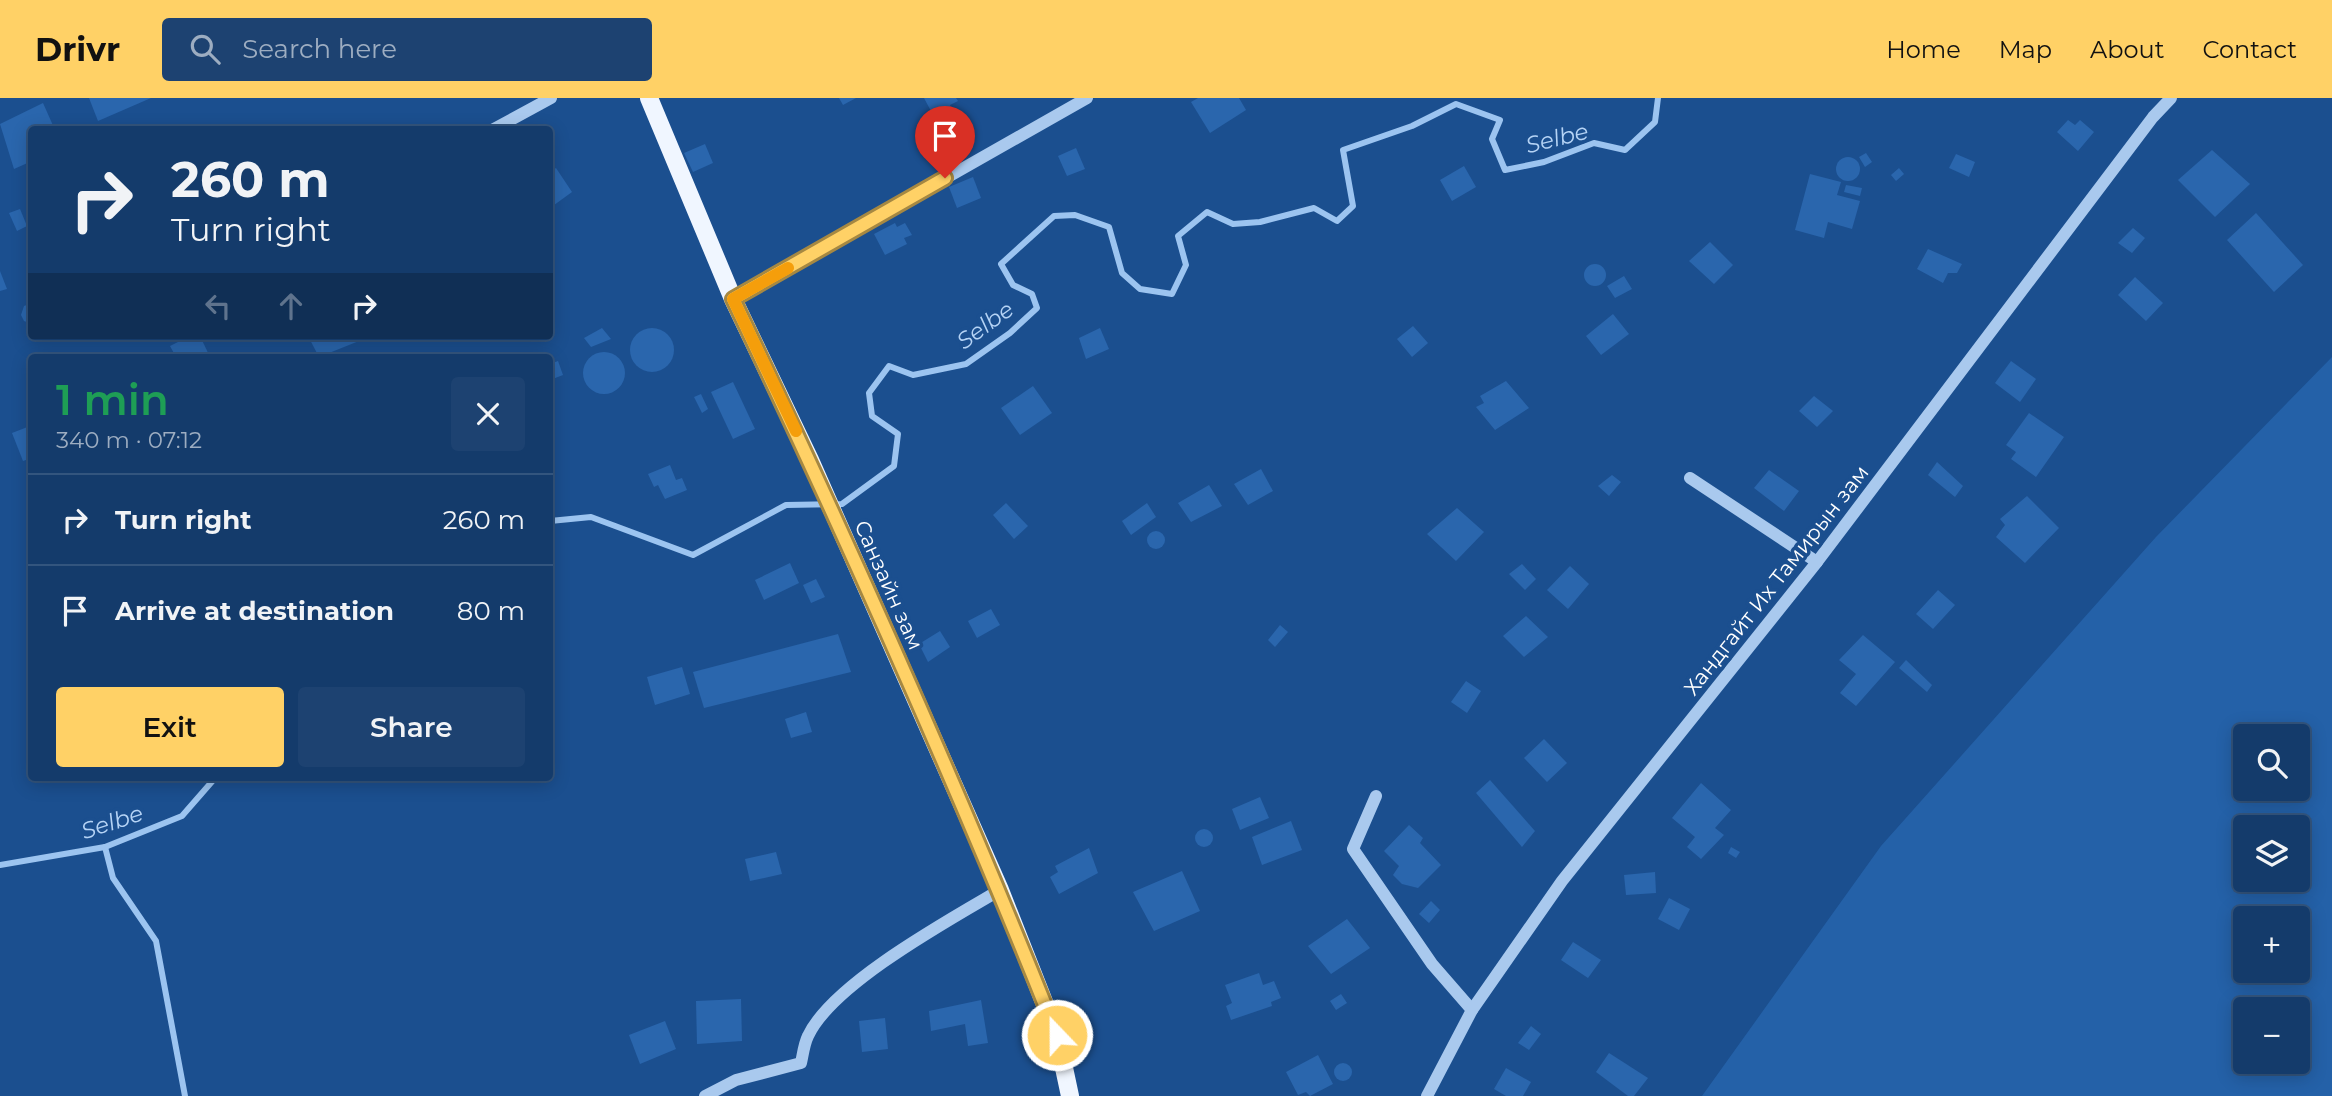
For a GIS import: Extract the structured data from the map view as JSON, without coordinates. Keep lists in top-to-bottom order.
{
  "streets": {
    "main road": ["Санзайн зам"],
    "street": ["Хандгайт Их Тамирын зам"]
  },
  "water": ["Selbe"],
  "page": {
    "header": "Drivr",
    "search": "Search here",
    "nav": [
      "Home",
      "Map",
      "About",
      "Contact"
    ],
    "turn": ["260 m", "Turn right"],
    "heading": ["1 min", "340 m · 07:12"],
    "list": [
      {
        "name": "Turn right",
        "value": "260 m"
      },
      {
        "name": "Arrive at destination",
        "value": "80 m"
      }
    ],
    "buttons": ["Exit", "Share"],
    "map_buttons": ["+", "−"]
  }
}
